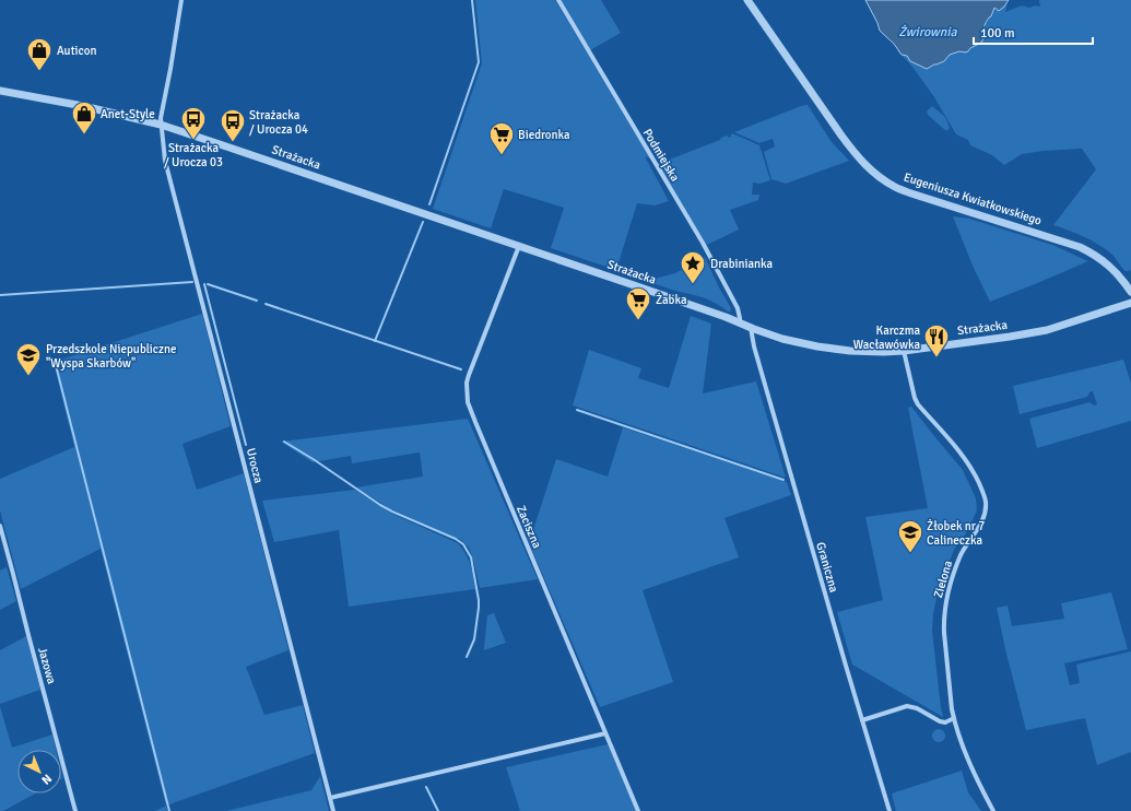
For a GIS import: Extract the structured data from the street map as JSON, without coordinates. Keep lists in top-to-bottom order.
{
  "streets": {
    "street": [
      "Podmiejska",
      "Strażacka",
      "Eugeniusza Kwiatkowskiego",
      "Urocza",
      "Zaciszna",
      "Graniczna",
      "Zielona",
      "Jazowa"
    ]
  },
  "crossings": [
    ["Podmiejska", "Strażacka"],
    ["Strażacka", "Urocza"],
    ["Strażacka", "Zaciszna"],
    ["Strażacka", "Graniczna"],
    ["Strażacka", "Zielona"]
  ],
  "water": ["Żwirownia"],
  "places": {
    "shop": ["Auticon", "Anet-Style"],
    "bus stop": ["Strażacka / Urocza 03", "Strażacka / Urocza 04"],
    "supermarket": ["Biedronka", "Żabka"],
    "place": ["Drabinianka"],
    "restaurant": ["Karczma Wacławówka"],
    "school or university": ["Przedszkole Niepubliczne \"Wyspa Skarbów\"", "Żłobek nr 7 Calineczka"]
  },
  "scale_bar": "100 m",
  "north": "bottom right"
}
